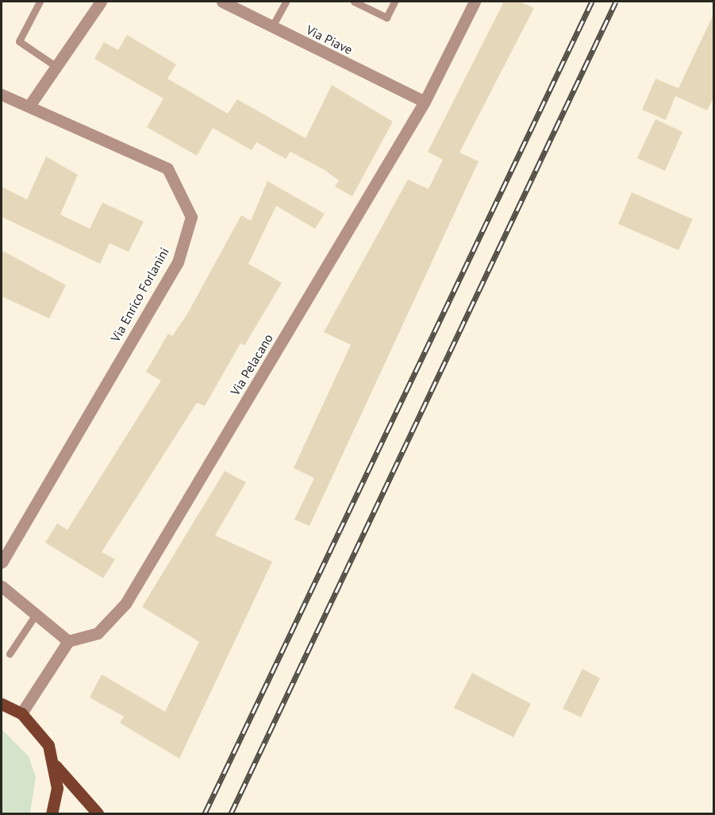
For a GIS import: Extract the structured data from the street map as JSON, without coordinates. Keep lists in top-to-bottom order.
{
  "streets": {
    "street": ["Via Piave", "Via Enrico Forlanini", "Via Pelacano"]
  },
  "crossings": [
    ["Via Piave", "Via Pelacano"]
  ]
}
